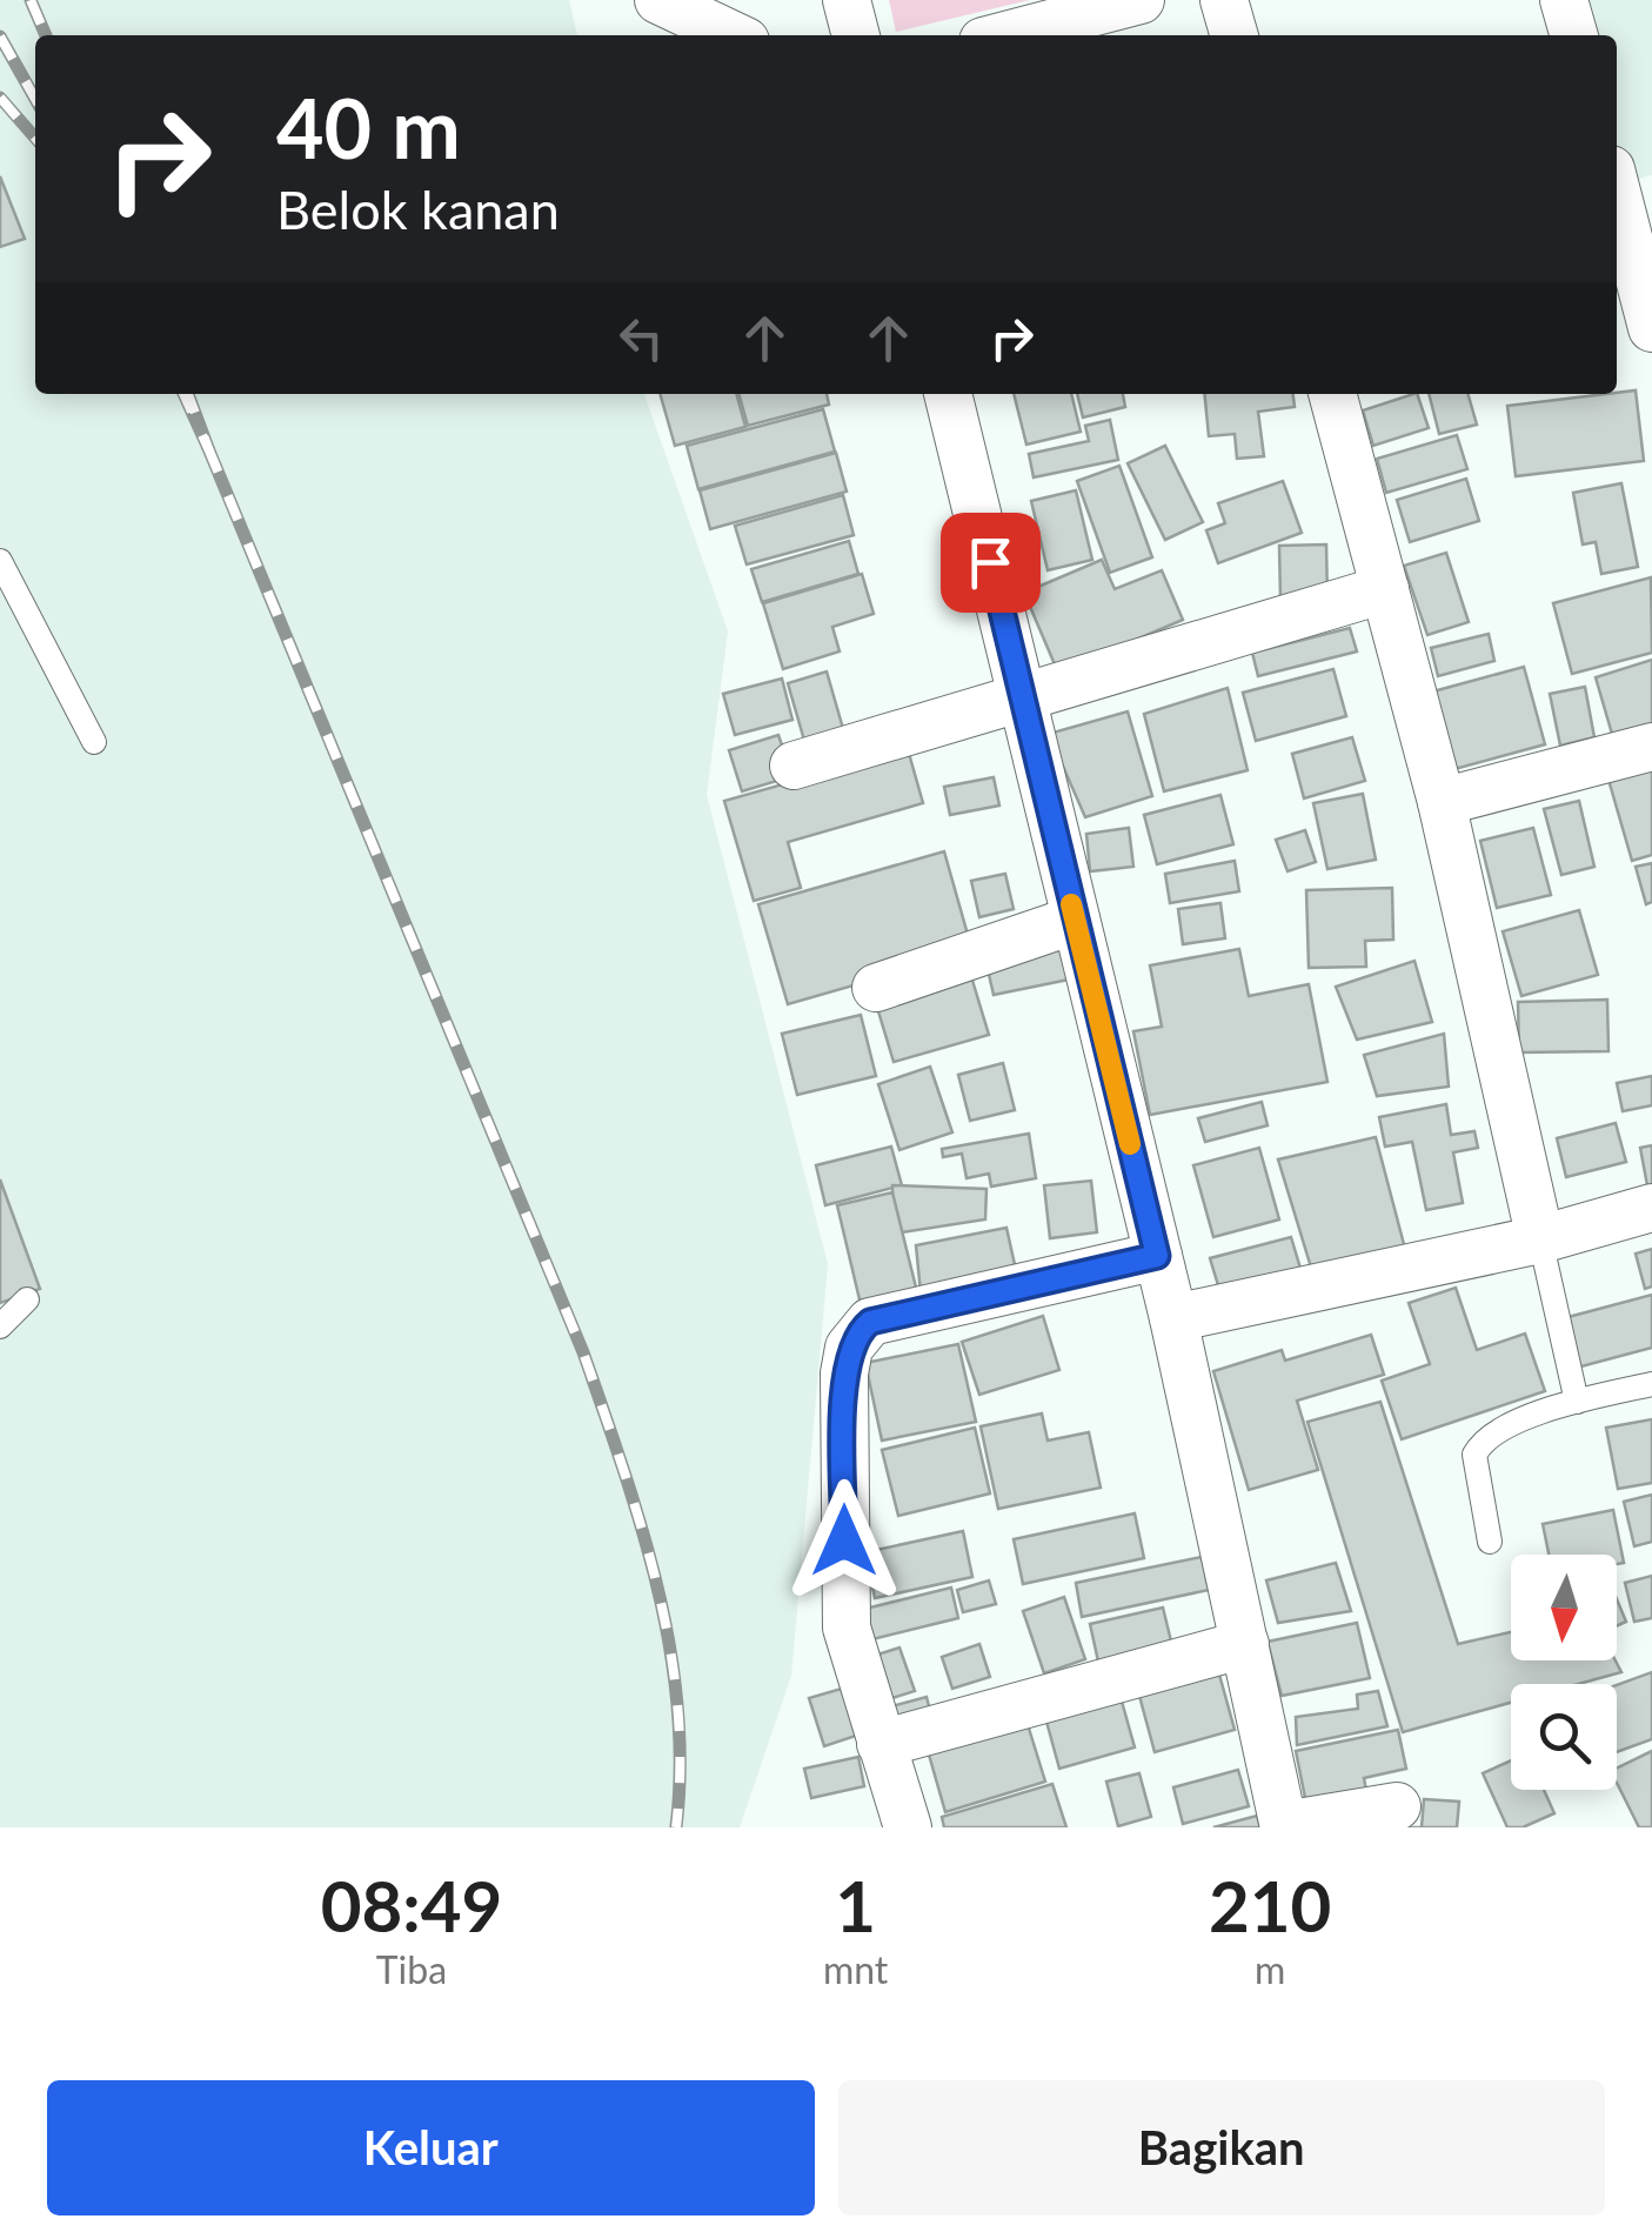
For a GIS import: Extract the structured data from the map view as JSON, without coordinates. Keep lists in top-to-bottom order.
{
  "north": "bottom",
  "page": {
    "turn": ["40 m", "Belok kanan"],
    "eta": [
      "08:49",
      "Tiba",
      "1",
      "mnt",
      "210",
      "m"
    ],
    "buttons": ["Keluar", "Bagikan"]
  }
}
